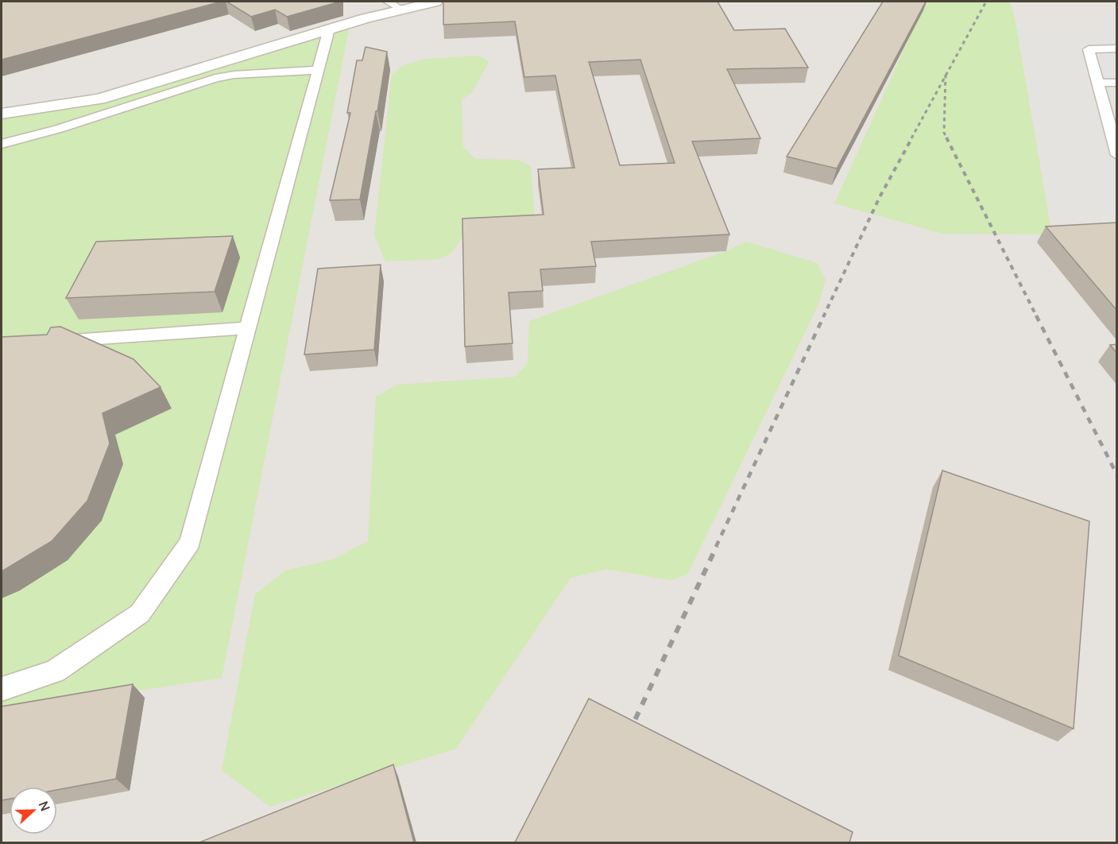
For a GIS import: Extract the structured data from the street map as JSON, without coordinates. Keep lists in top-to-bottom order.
{
  "north": "right"
}
